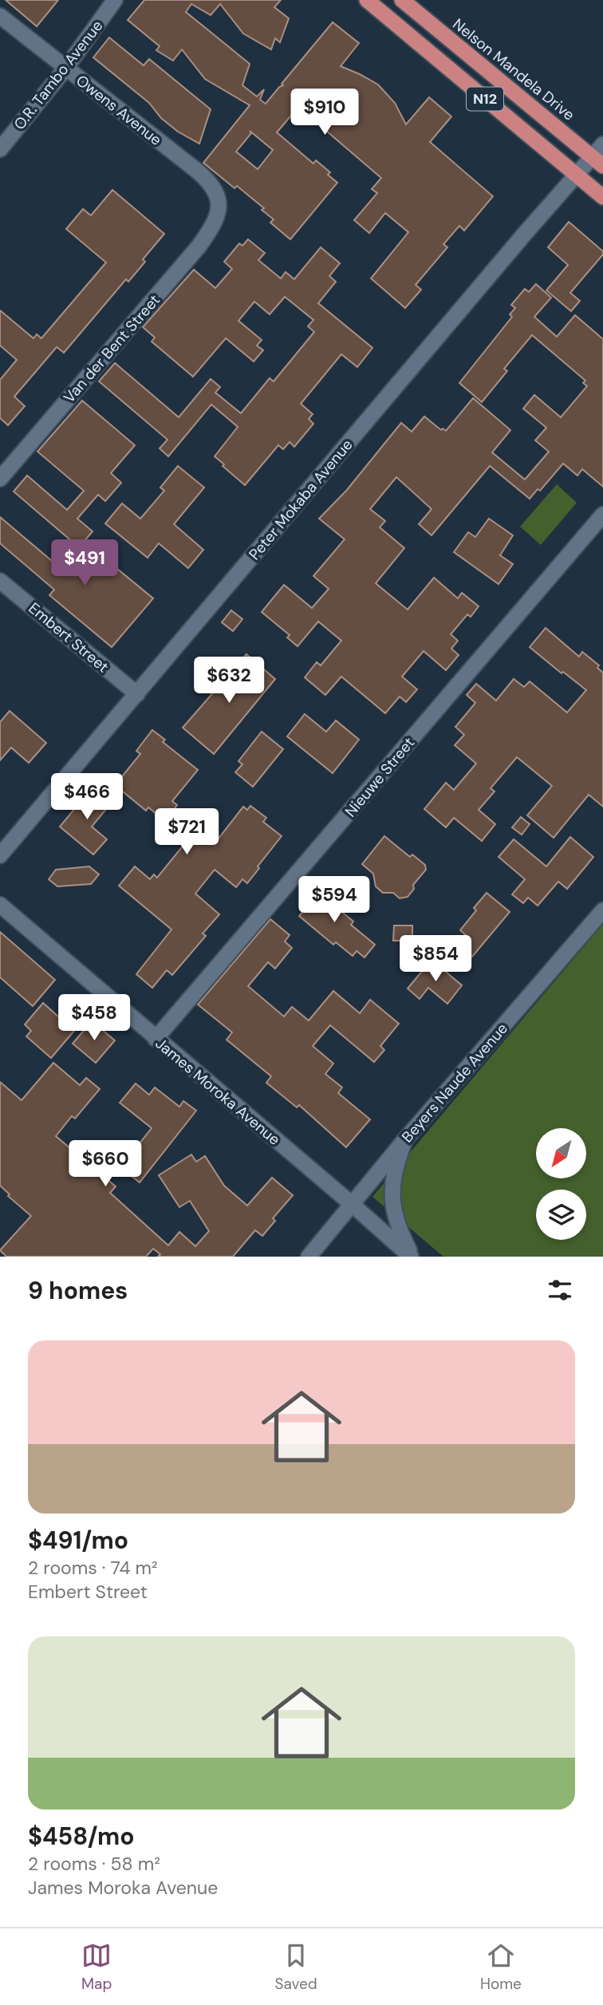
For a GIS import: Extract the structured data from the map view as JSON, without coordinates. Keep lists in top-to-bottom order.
{
  "streets": {
    "highway": ["Nelson Mandela Drive", "N12"],
    "street": [
      "O.R. Tambo Avenue",
      "Owens Avenue",
      "Van der Bent Street",
      "Peter Mokaba Avenue",
      "Embert Street",
      "Nieuwe Street",
      "Beyers Naude Avenue",
      "James Moroka Avenue"
    ]
  },
  "crossings": [
    ["Nelson Mandela Drive", "Peter Mokaba Avenue"],
    ["O.R. Tambo Avenue", "Owens Avenue"],
    ["N12", "Peter Mokaba Avenue"],
    ["Owens Avenue", "Van der Bent Street"],
    ["Peter Mokaba Avenue", "Embert Street"],
    ["Nieuwe Street", "James Moroka Avenue"],
    ["Beyers Naude Avenue", "James Moroka Avenue"]
  ],
  "north": "bottom left",
  "page": {
    "price": [
      "$910",
      "$491",
      "$632",
      "$466",
      "$721",
      "$594",
      "$854",
      "$458",
      "$660"
    ],
    "heading": "9 homes",
    "list": [
      {
        "name": "$491/mo",
        "note": "2 rooms · 74 m² · Embert Street"
      },
      {
        "name": "$458/mo",
        "note": "2 rooms · 58 m² · James Moroka Avenue"
      }
    ],
    "tabs": ["Map", "Saved", "Home"]
  }
}
